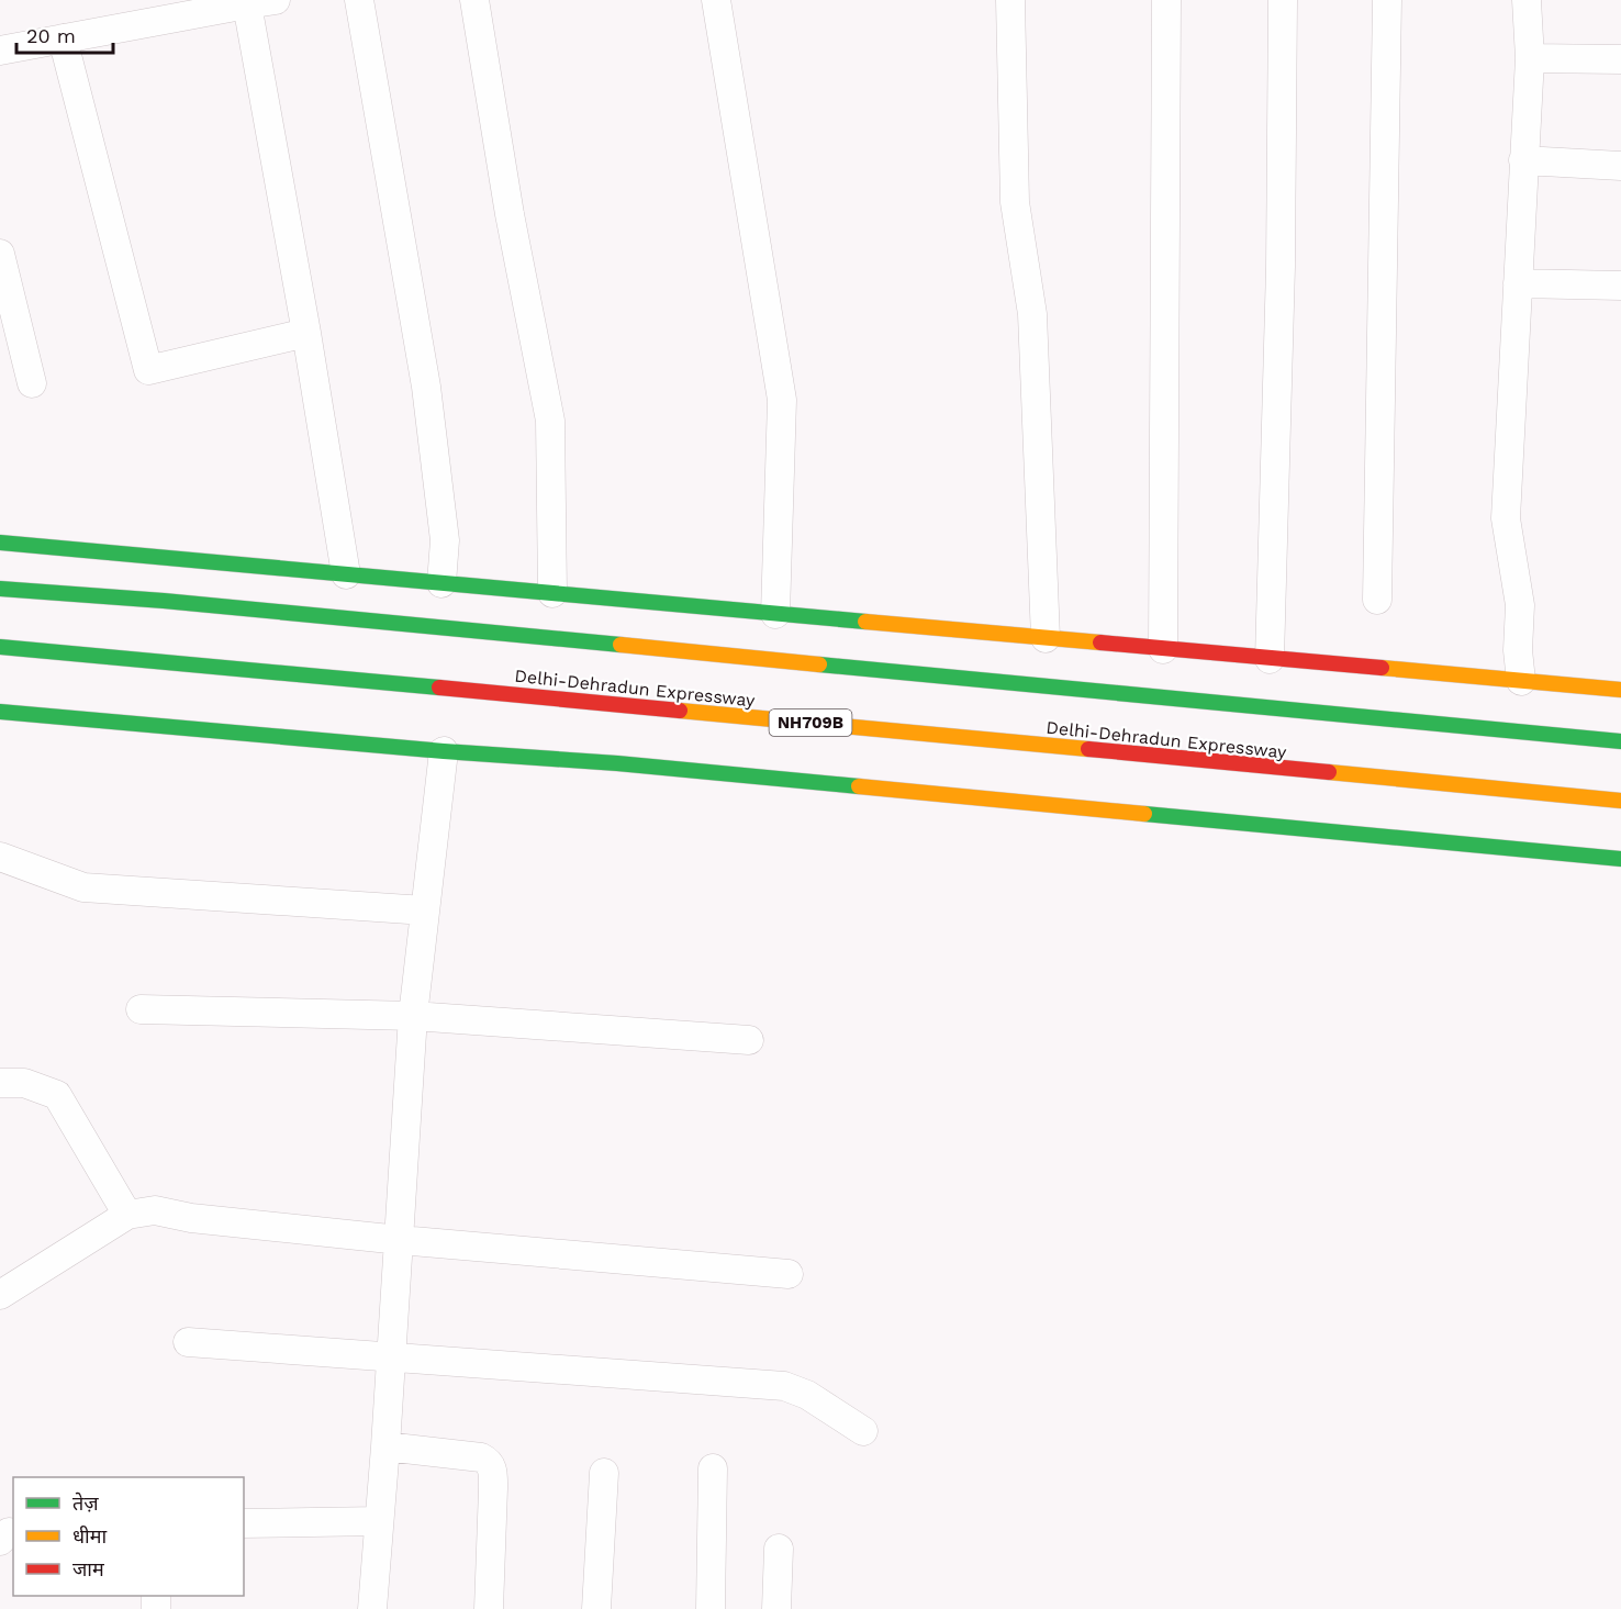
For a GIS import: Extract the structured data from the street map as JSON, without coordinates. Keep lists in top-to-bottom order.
{
  "streets": {
    "main road": ["Delhi-Dehradun Expressway", "NH709B"]
  },
  "legend": ["तेज़", "धीमा", "जाम"],
  "scale_bar": "20 m"
}
